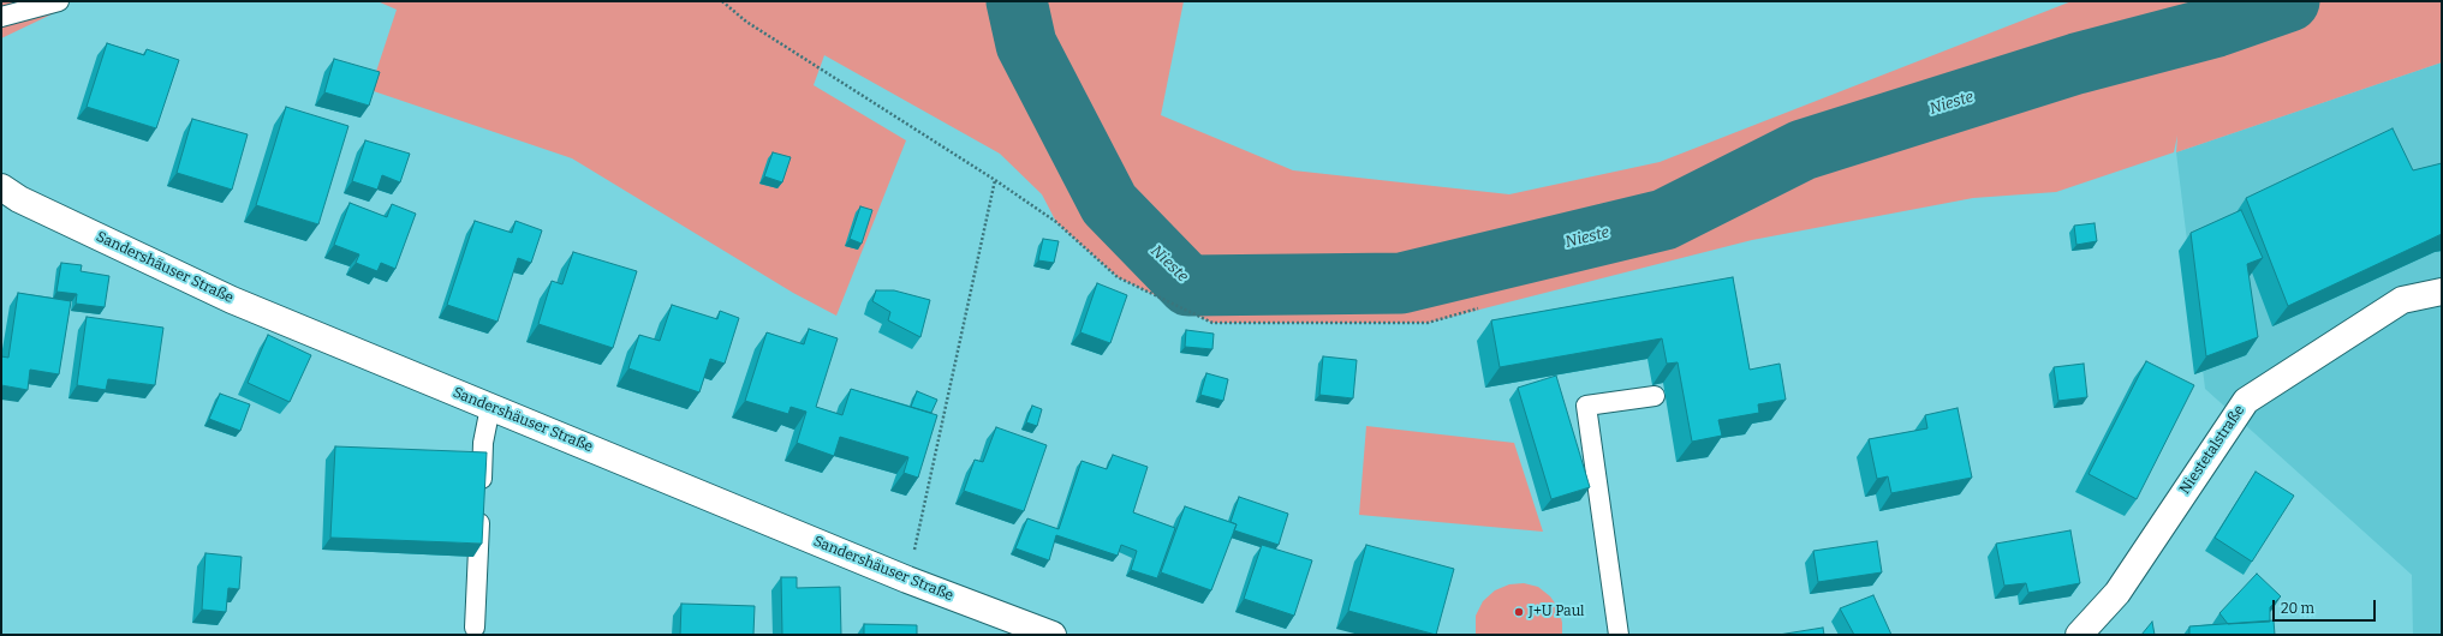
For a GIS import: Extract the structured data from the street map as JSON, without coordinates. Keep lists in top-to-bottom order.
{
  "streets": {
    "street": ["Sandershäuser Straße", "Niestetalstraße"]
  },
  "water": ["Nieste"],
  "places": ["J+U Paul"],
  "scale_bar": "20 m"
}
